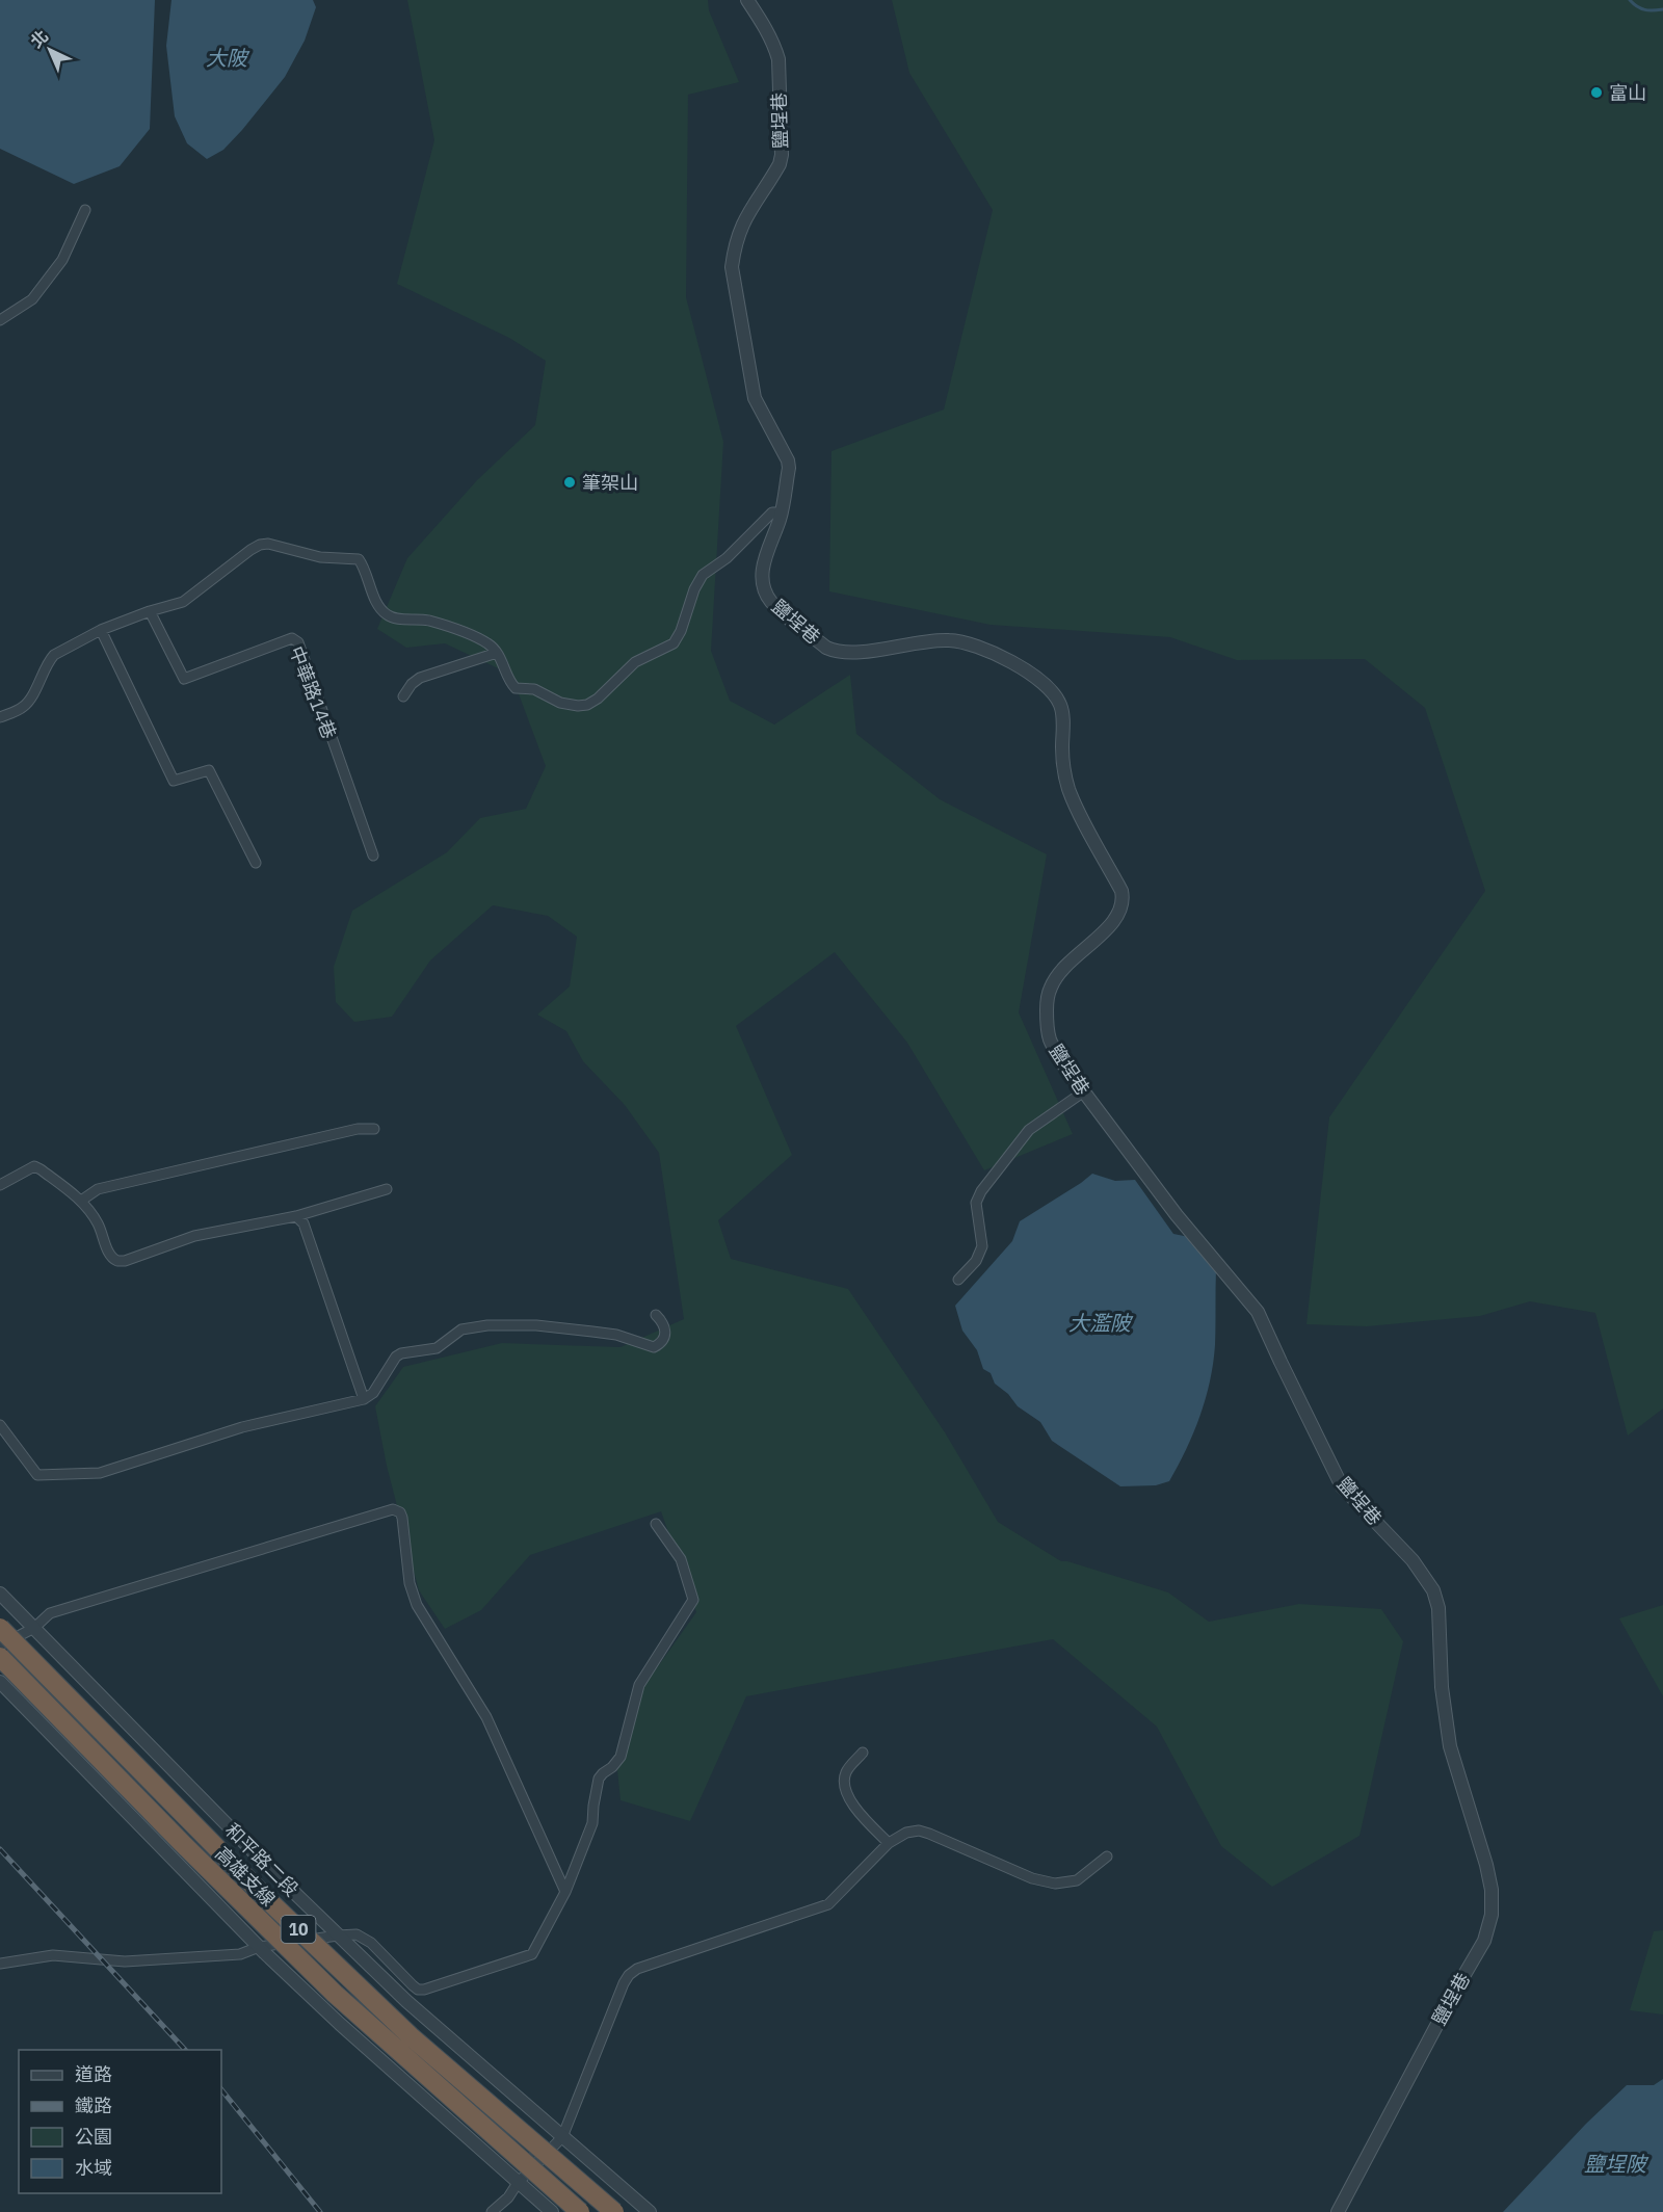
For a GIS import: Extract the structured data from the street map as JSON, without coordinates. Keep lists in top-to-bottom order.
{
  "streets": {
    "highway": ["高雄支線", "10"],
    "street": ["鹽埕巷", "中華路14巷", "和平路二段"]
  },
  "water": ["大陂", "大濫陂", "鹽埕陂"],
  "places": ["富山", "筆架山"],
  "legend": [
    "道路",
    "鐵路",
    "公園",
    "水域"
  ],
  "north": "top left"
}
